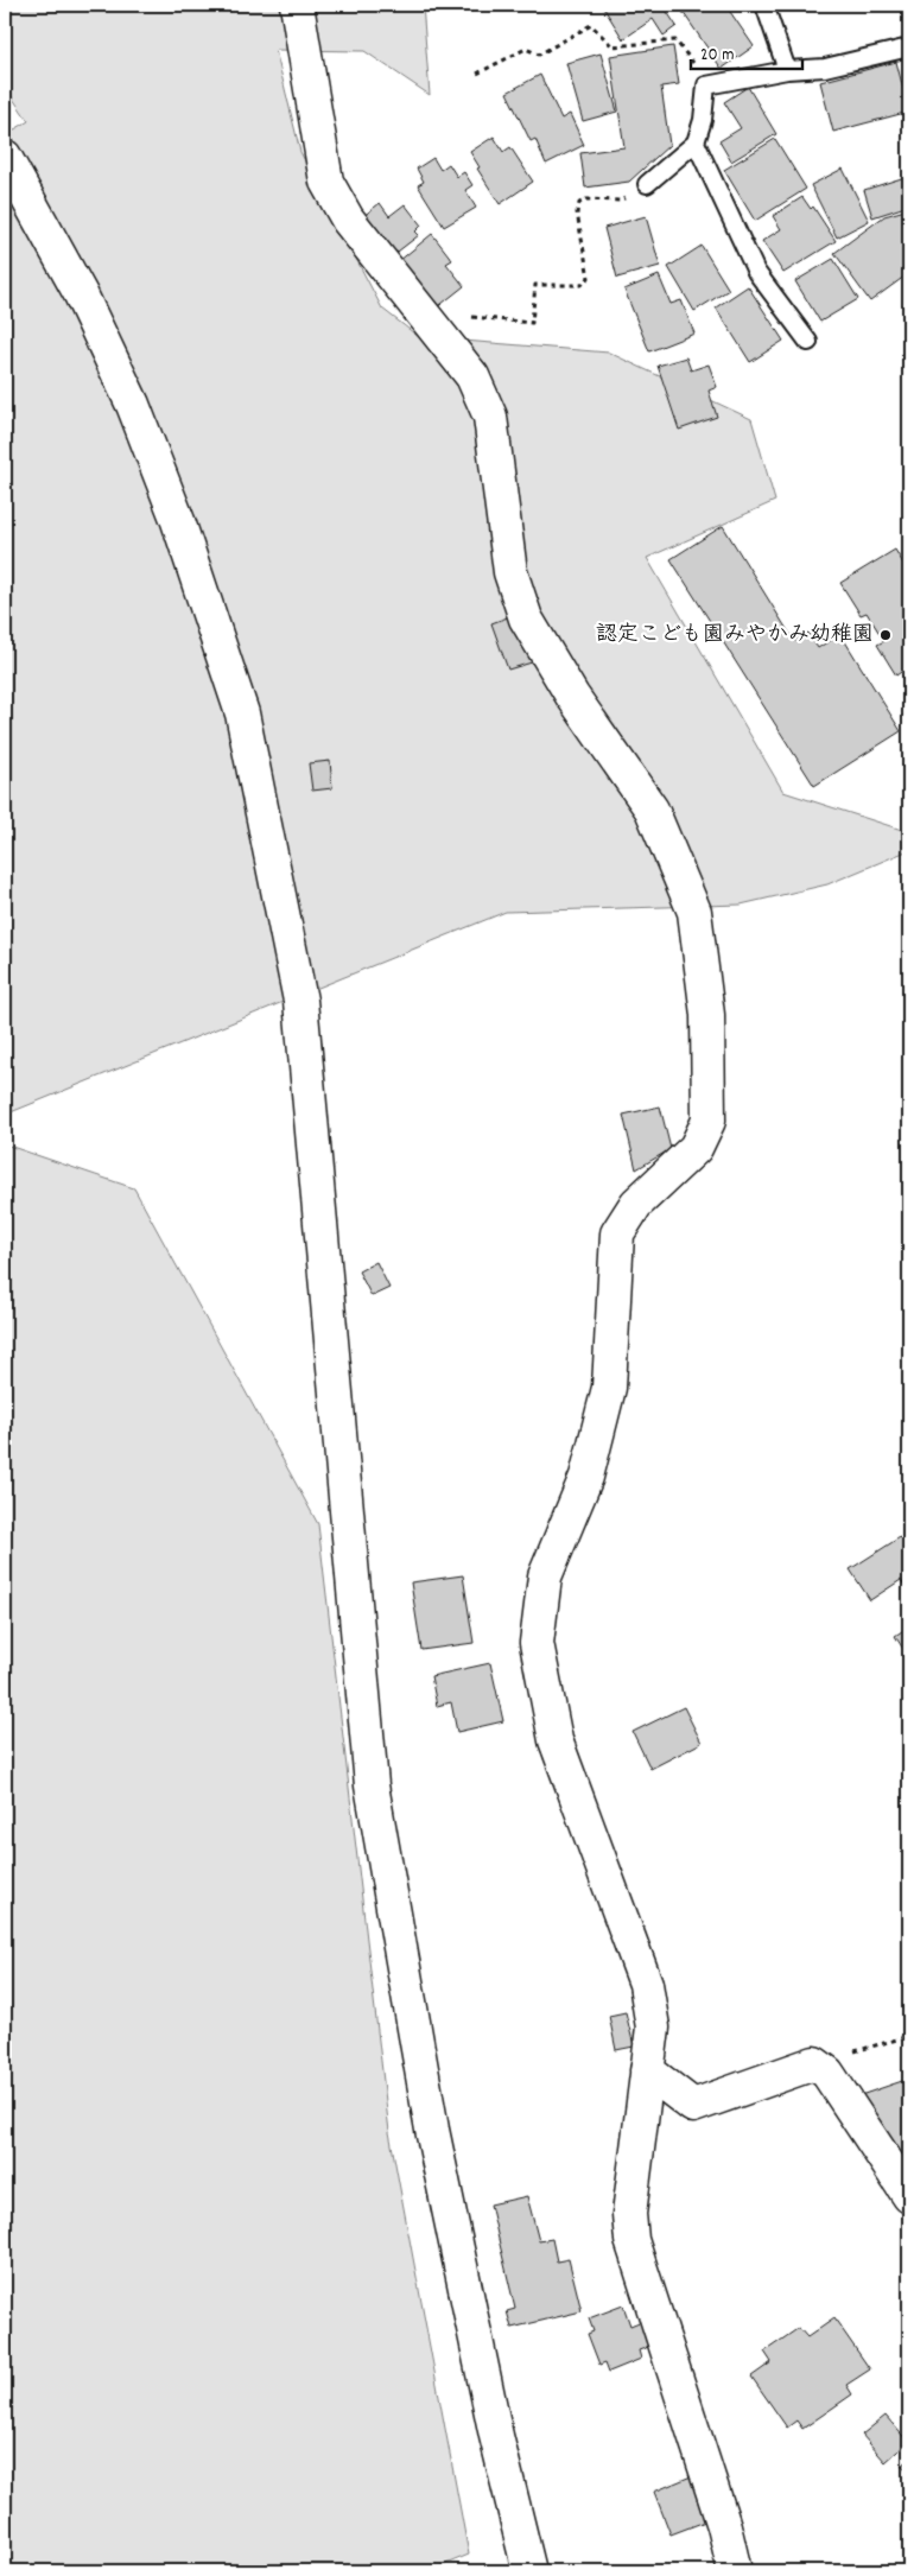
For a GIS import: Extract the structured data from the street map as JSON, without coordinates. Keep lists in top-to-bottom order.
{
  "places": ["認定こども園みやかみ幼稚園"],
  "scale_bar": "20 m"
}
